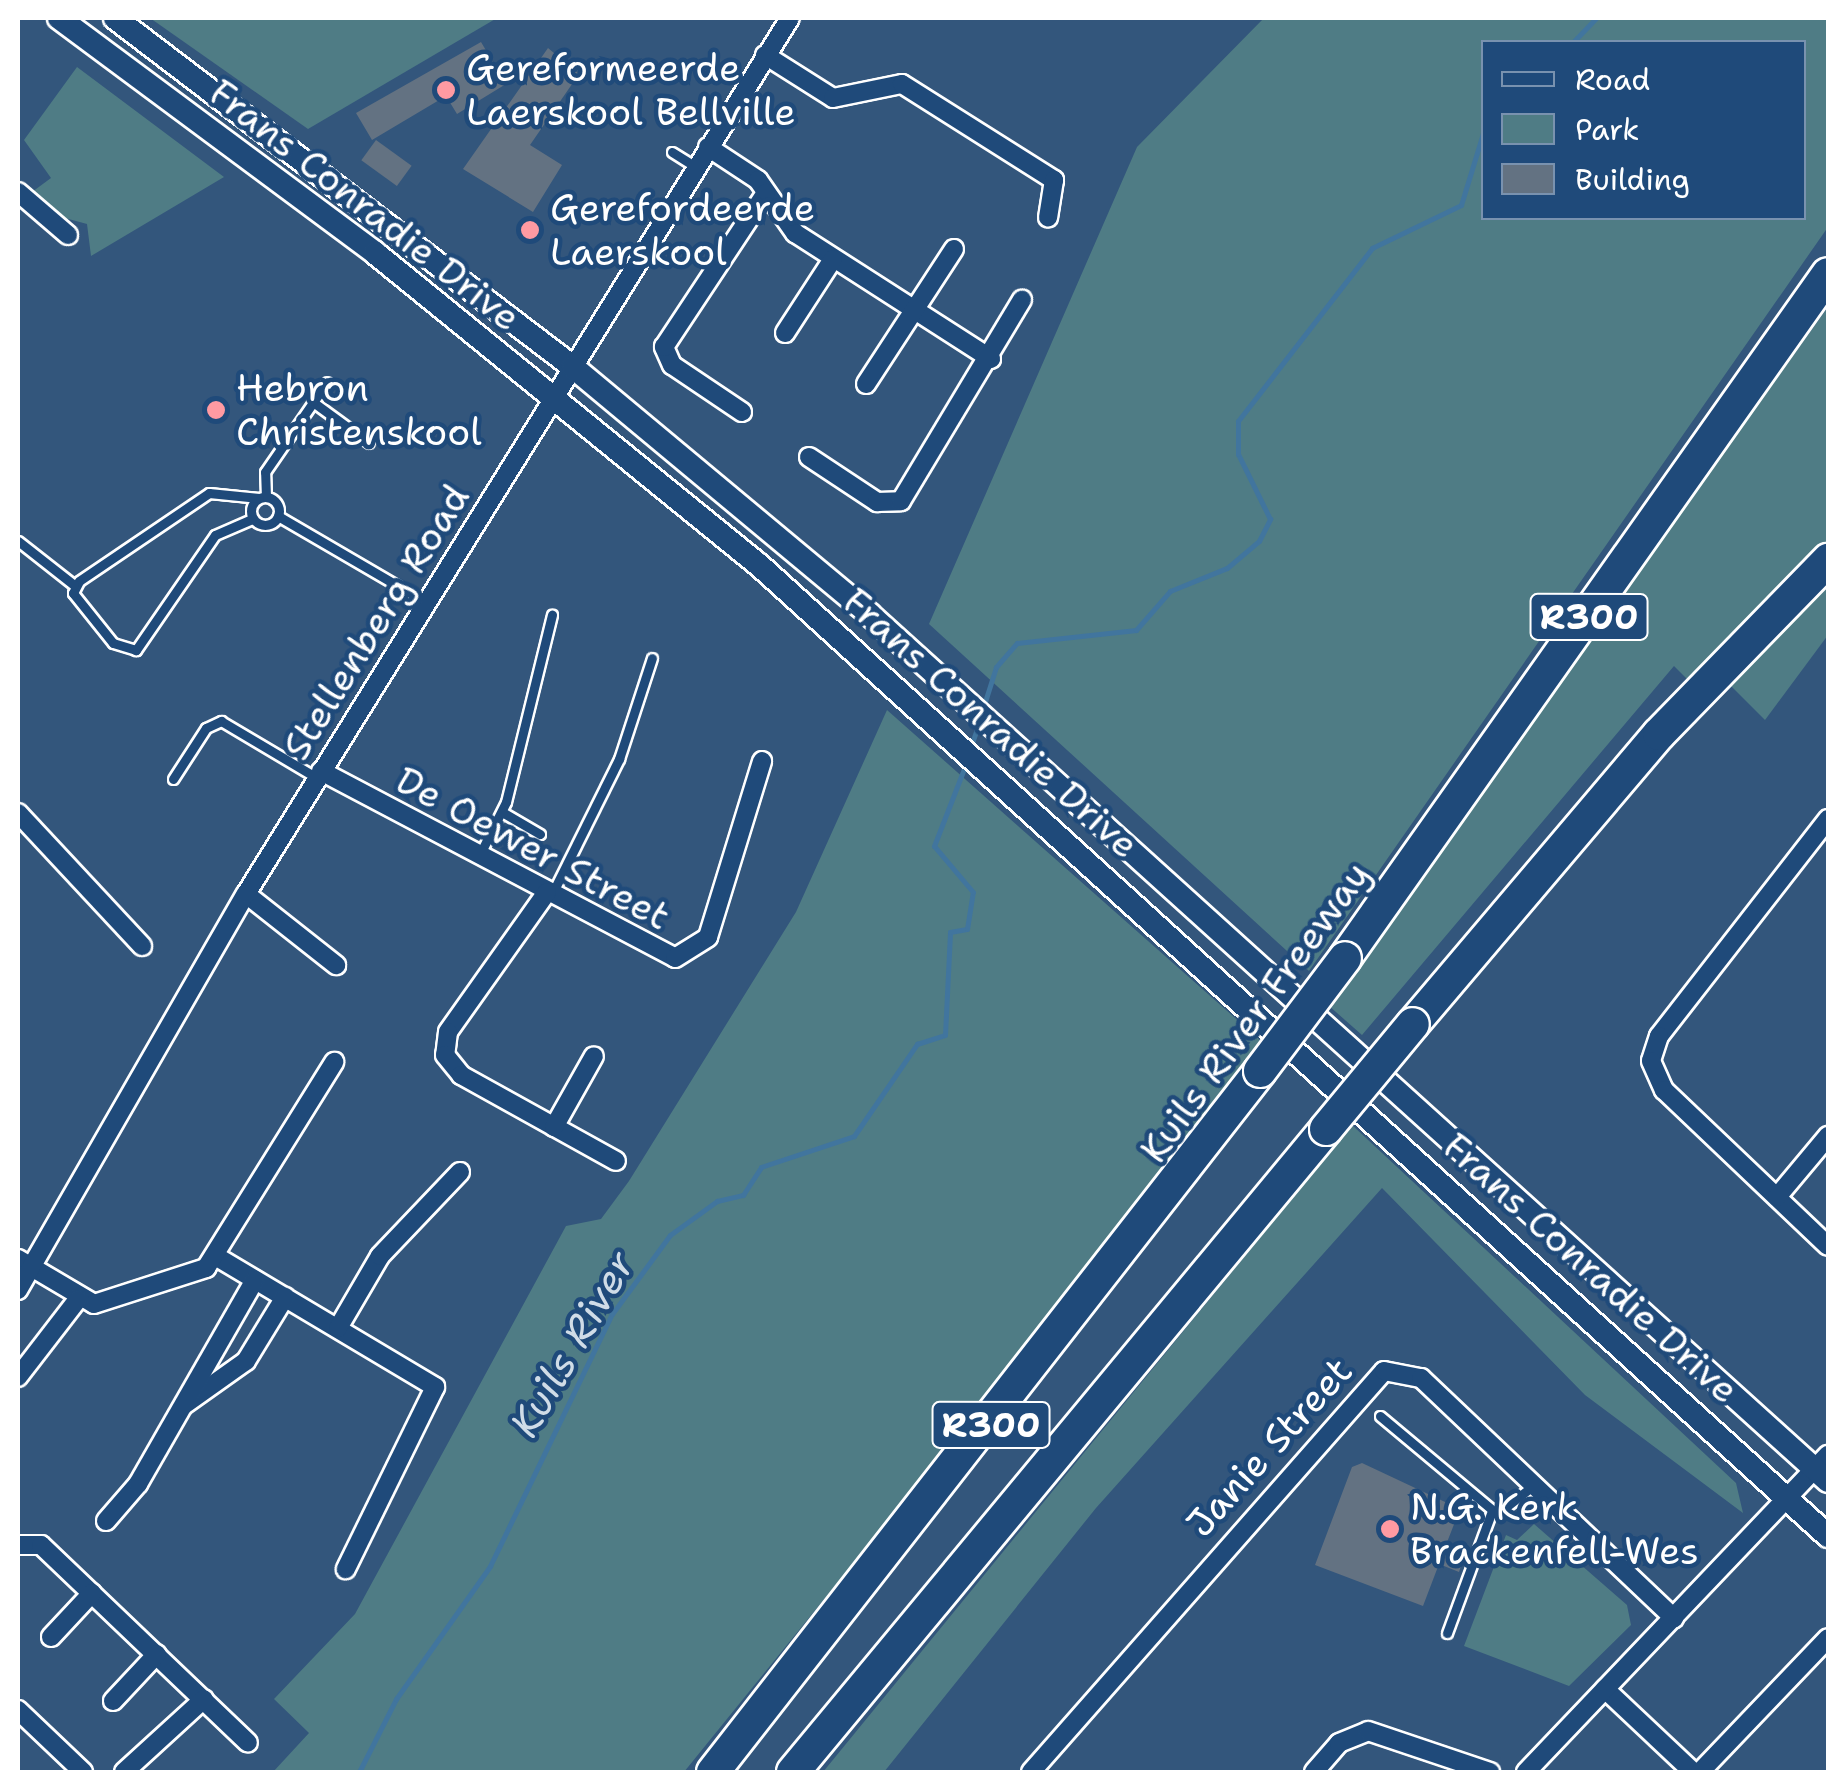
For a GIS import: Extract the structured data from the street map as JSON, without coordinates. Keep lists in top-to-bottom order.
{
  "streets": {
    "highway": ["R300", "Kuils River Freeway"],
    "street": [
      "Frans Conradie Drive",
      "Stellenberg Road",
      "De Oewer Street",
      "Janie Street"
    ]
  },
  "crossings": [
    ["Frans Conradie Drive", "Stellenberg Road"],
    ["Stellenberg Road", "De Oewer Street"]
  ],
  "water": ["Kuils River"],
  "places": [
    "Gereformeerde Laerskool Bellville",
    "Gerefordeerde Laerskool",
    "Hebron Christenskool",
    "N.G. Kerk Brackenfell-Wes"
  ],
  "legend": ["Road", "Park", "Building"]
}
